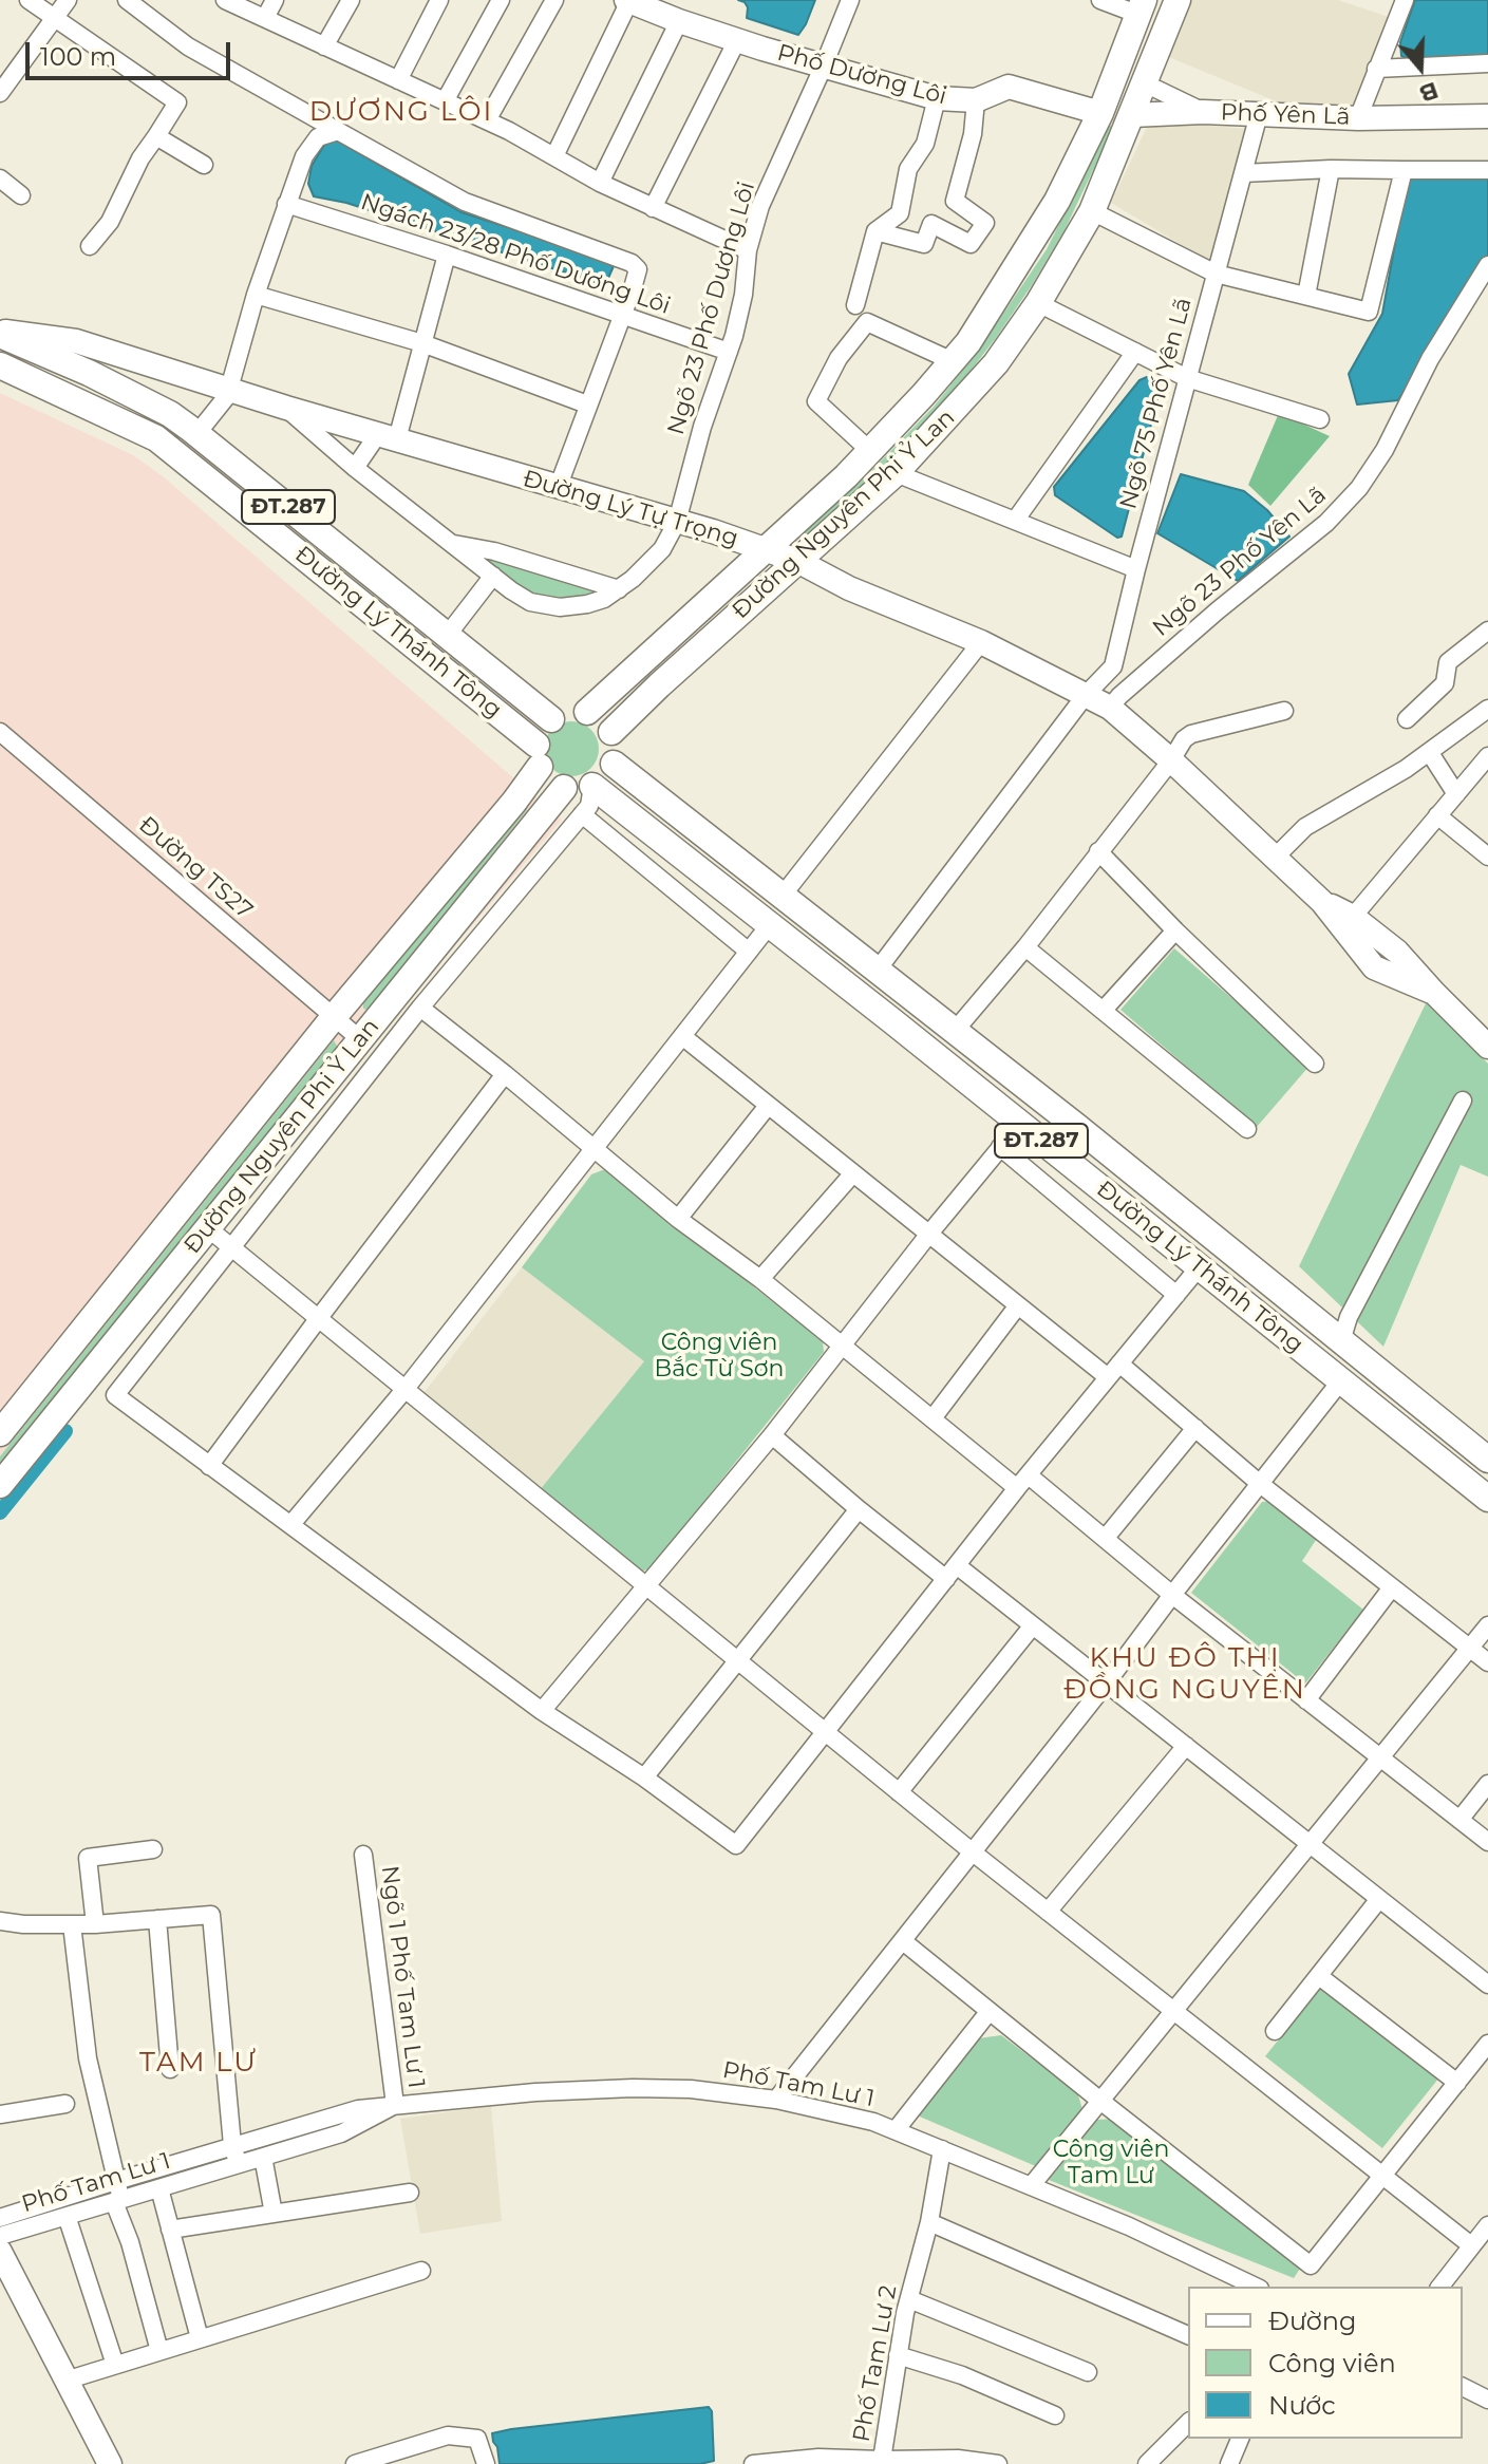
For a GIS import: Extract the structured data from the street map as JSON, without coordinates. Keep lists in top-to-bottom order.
{
  "streets": {
    "main road": [
      "Phố Dương Lôi",
      "Phố Yên Lã",
      "ĐT.287",
      "Đường Lý Tự Trọng",
      "Đường Nguyên Phi Ỷ Lan",
      "Đường Lý Thánh Tông"
    ],
    "street": [
      "Ngách 23/28 Phố Dương Lôi",
      "Ngõ 23 Phố Dương Lôi",
      "Ngõ 75 Phố Yên Lã",
      "Ngõ 23 Phố Yên Lã",
      "Đường TS27",
      "Ngõ 1 Phố Tam Lư 1",
      "Phố Tam Lư 1",
      "Phố Tam Lư 2"
    ]
  },
  "crossings": [
    ["Phố Dương Lôi", "Ngõ 23 Phố Dương Lôi"],
    ["Phố Dương Lôi", "Đường Nguyên Phi Ỷ Lan"],
    ["Phố Yên Lã", "Ngõ 75 Phố Yên Lã"],
    ["Phố Yên Lã", "Đường Nguyên Phi Ỷ Lan"],
    ["Ngách 23/28 Phố Dương Lôi", "Ngõ 23 Phố Dương Lôi"],
    ["Ngõ 23 Phố Dương Lôi", "Đường Lý Tự Trọng"],
    ["Ngõ 75 Phố Yên Lã", "Đường Lý Tự Trọng"],
    ["Ngõ 75 Phố Yên Lã", "Đường Lý Thánh Tông"],
    ["Đường Lý Tự Trọng", "Đường Nguyên Phi Ỷ Lan"],
    ["Đường Lý Tự Trọng", "Ngõ 23 Phố Yên Lã"],
    ["Đường Lý Tự Trọng", "Đường Lý Thánh Tông"],
    ["Đường Nguyên Phi Ỷ Lan", "Đường Lý Thánh Tông"],
    ["Đường Nguyên Phi Ỷ Lan", "Đường TS27"],
    ["Ngõ 1 Phố Tam Lư 1", "Phố Tam Lư 1"],
    ["Phố Tam Lư 1", "Phố Tam Lư 2"]
  ],
  "districts": ["DƯƠNG LÔI", "KHU ĐÔ THỊ ĐỒNG NGUYÊN", "TAM LƯ"],
  "parks": ["Công viên Bắc Từ Sơn", "Công viên Tam Lư"],
  "legend": ["Đường", "Công viên", "Nước"],
  "scale_bar": "100 m",
  "north": "bottom"
}
